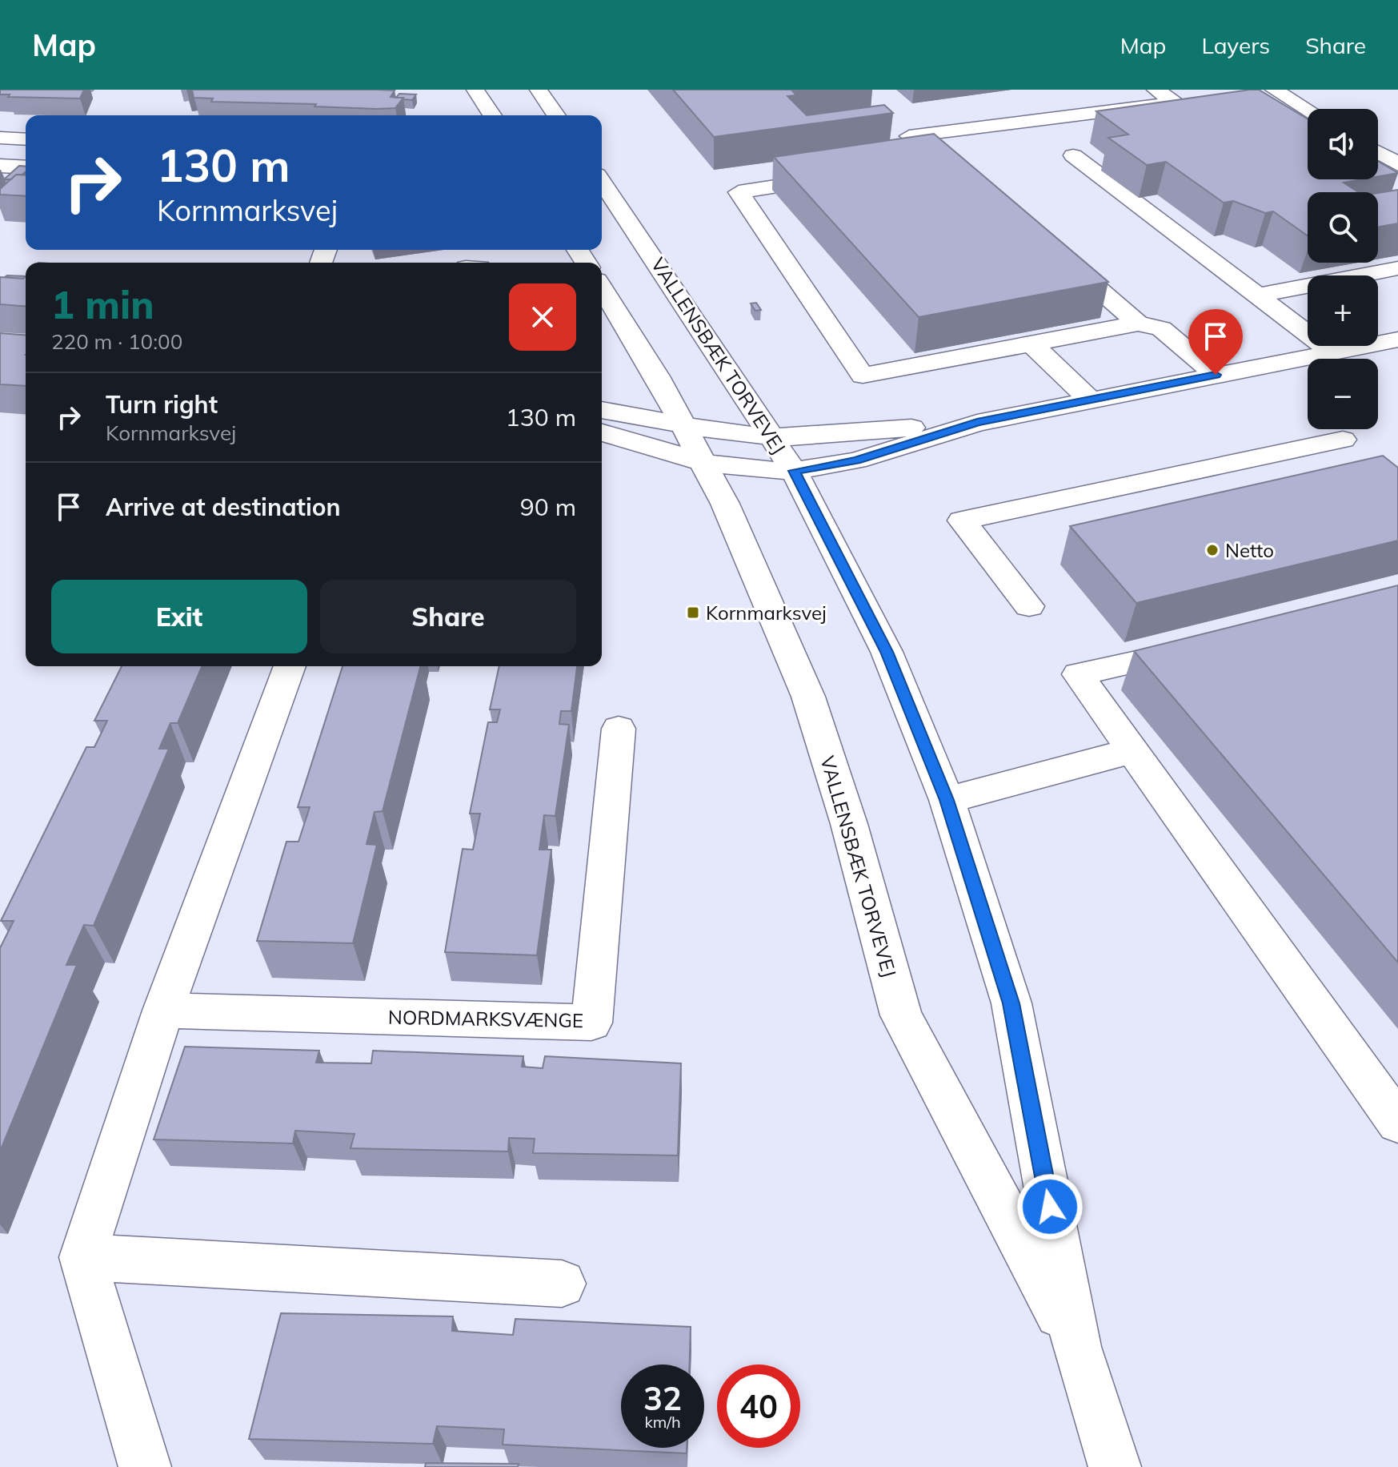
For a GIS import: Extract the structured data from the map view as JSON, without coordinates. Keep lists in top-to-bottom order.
{
  "streets": {
    "street": ["VALLENSBÆK TORVEVEJ", "NORDMARKSVÆNGE"]
  },
  "places": {
    "other": ["Netto"],
    "transit": ["Kornmarksvej"]
  },
  "page": {
    "header": "Map",
    "nav": ["Map", "Layers", "Share"],
    "map_buttons": ["+", "−"],
    "turn": ["130 m", "Kornmarksvej"],
    "heading": ["1 min", "220 m · 10:00"],
    "list": [
      {
        "name": "Turn right",
        "note": "Kornmarksvej",
        "value": "130 m"
      },
      {
        "name": "Arrive at destination",
        "value": "90 m"
      }
    ],
    "buttons": ["Exit", "Share"],
    "speed": "32 km/h",
    "limit": "40"
  }
}
